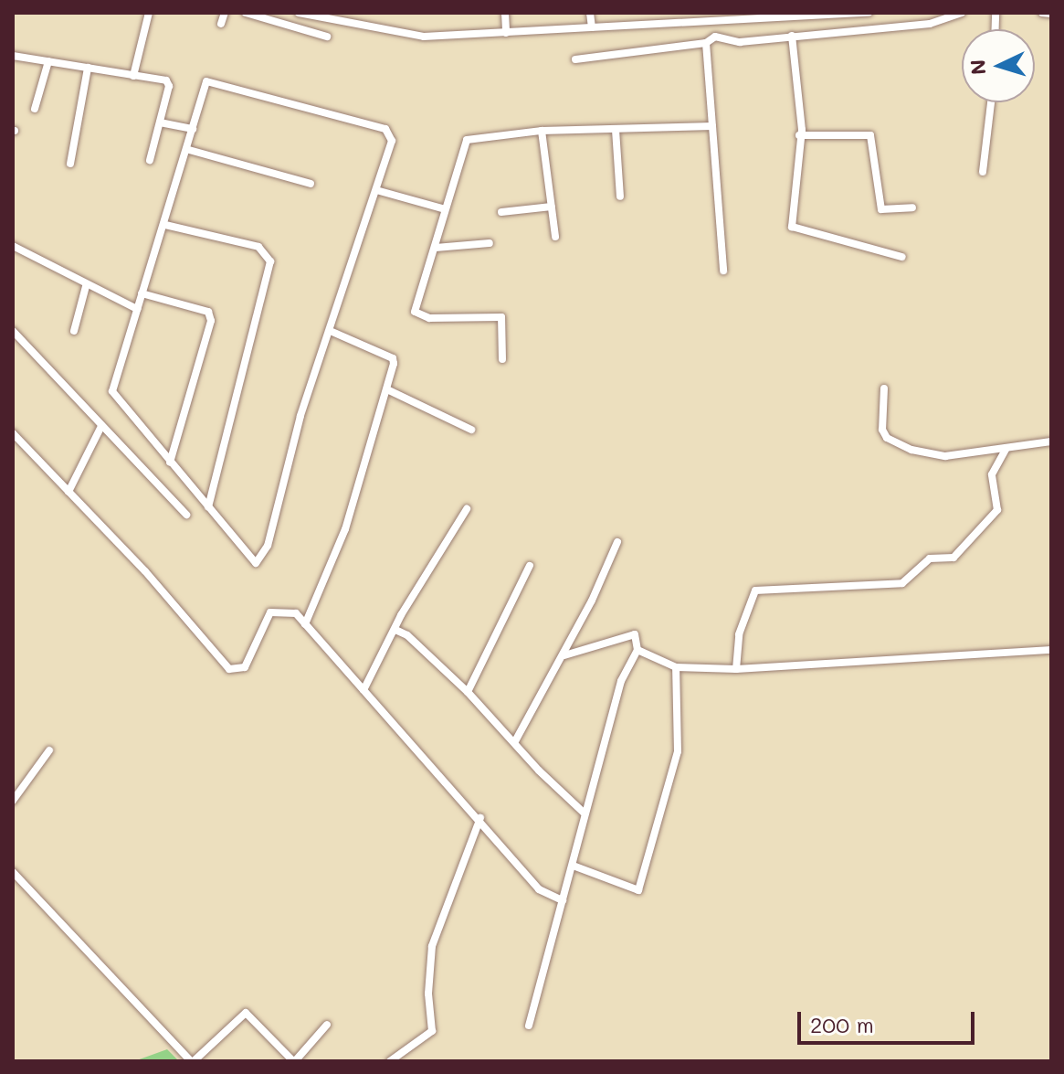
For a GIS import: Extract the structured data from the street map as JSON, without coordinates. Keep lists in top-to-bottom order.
{
  "scale_bar": "200 m",
  "north": "left"
}
